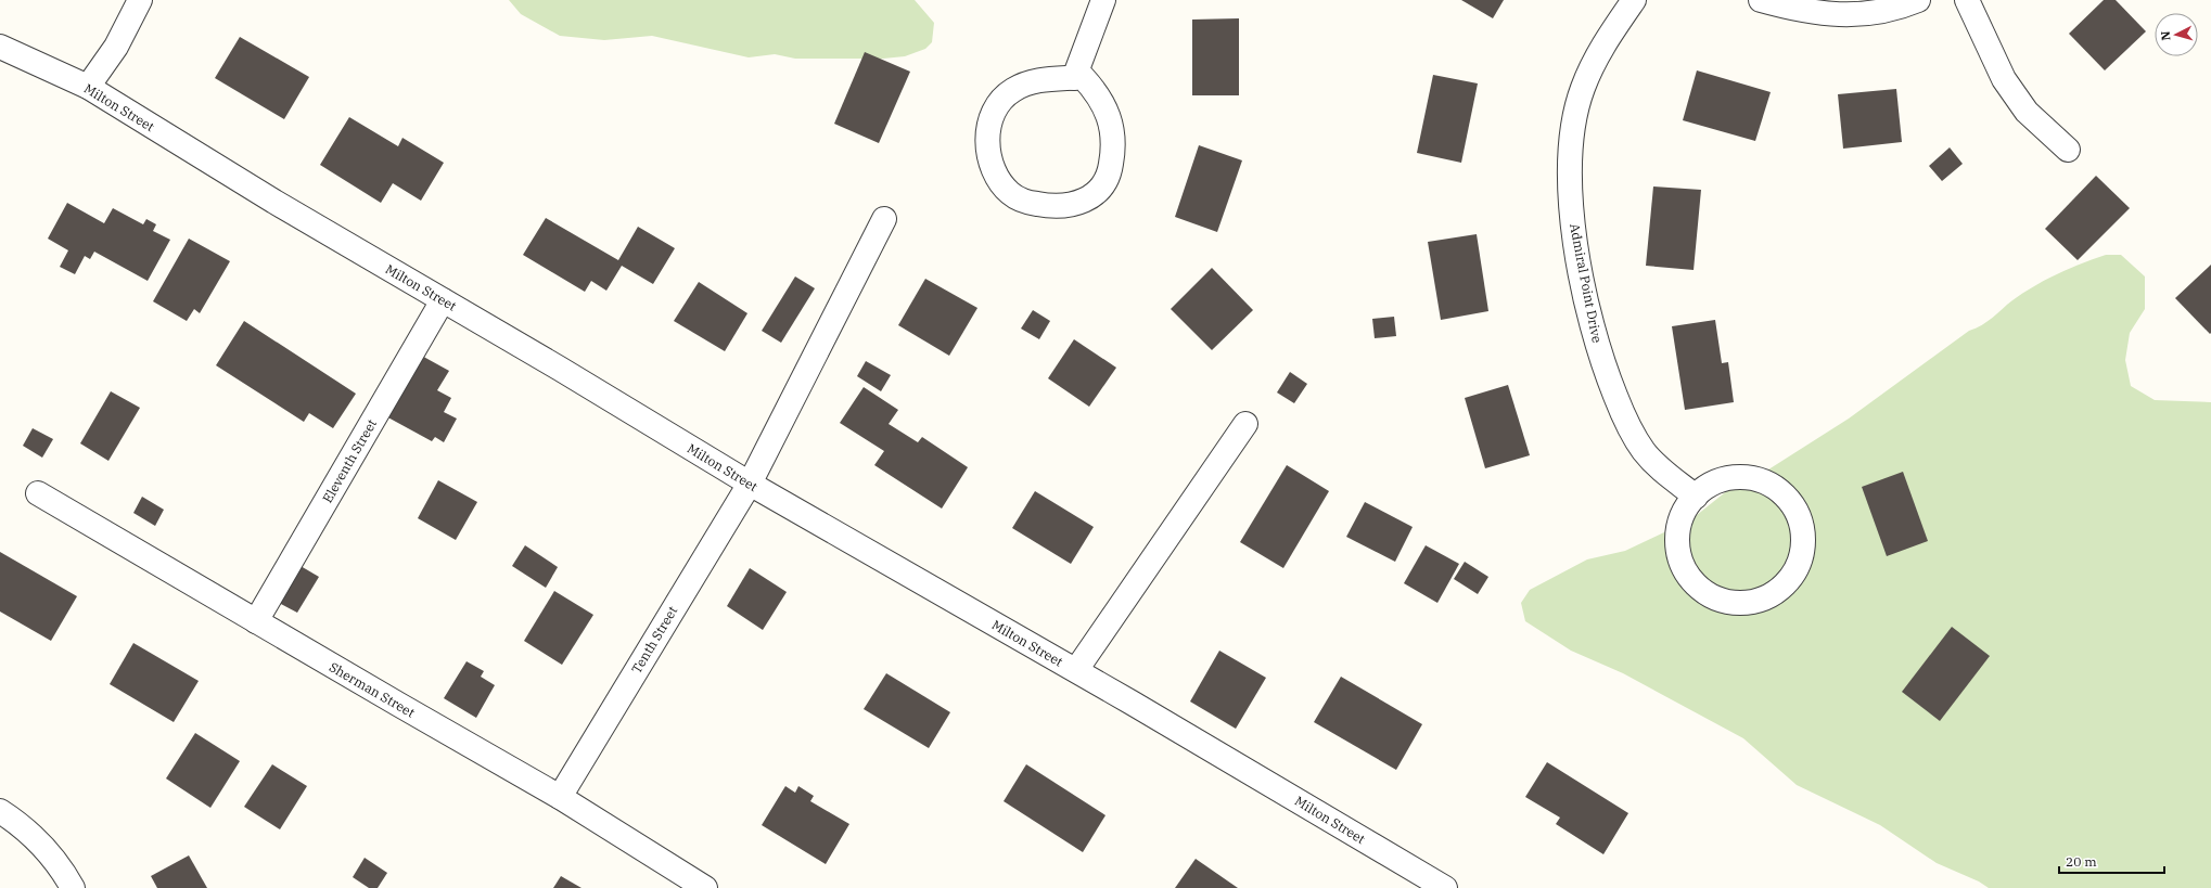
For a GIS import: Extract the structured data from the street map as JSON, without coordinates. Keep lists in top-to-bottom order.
{
  "streets": {
    "street": [
      "Milton Street",
      "Admiral Point Drive",
      "Eleventh Street",
      "Tenth Street",
      "Sherman Street"
    ]
  },
  "crossings": [
    ["Milton Street", "Eleventh Street"],
    ["Milton Street", "Tenth Street"],
    ["Eleventh Street", "Sherman Street"],
    ["Tenth Street", "Sherman Street"]
  ],
  "scale_bar": "20 m",
  "north": "left"
}
